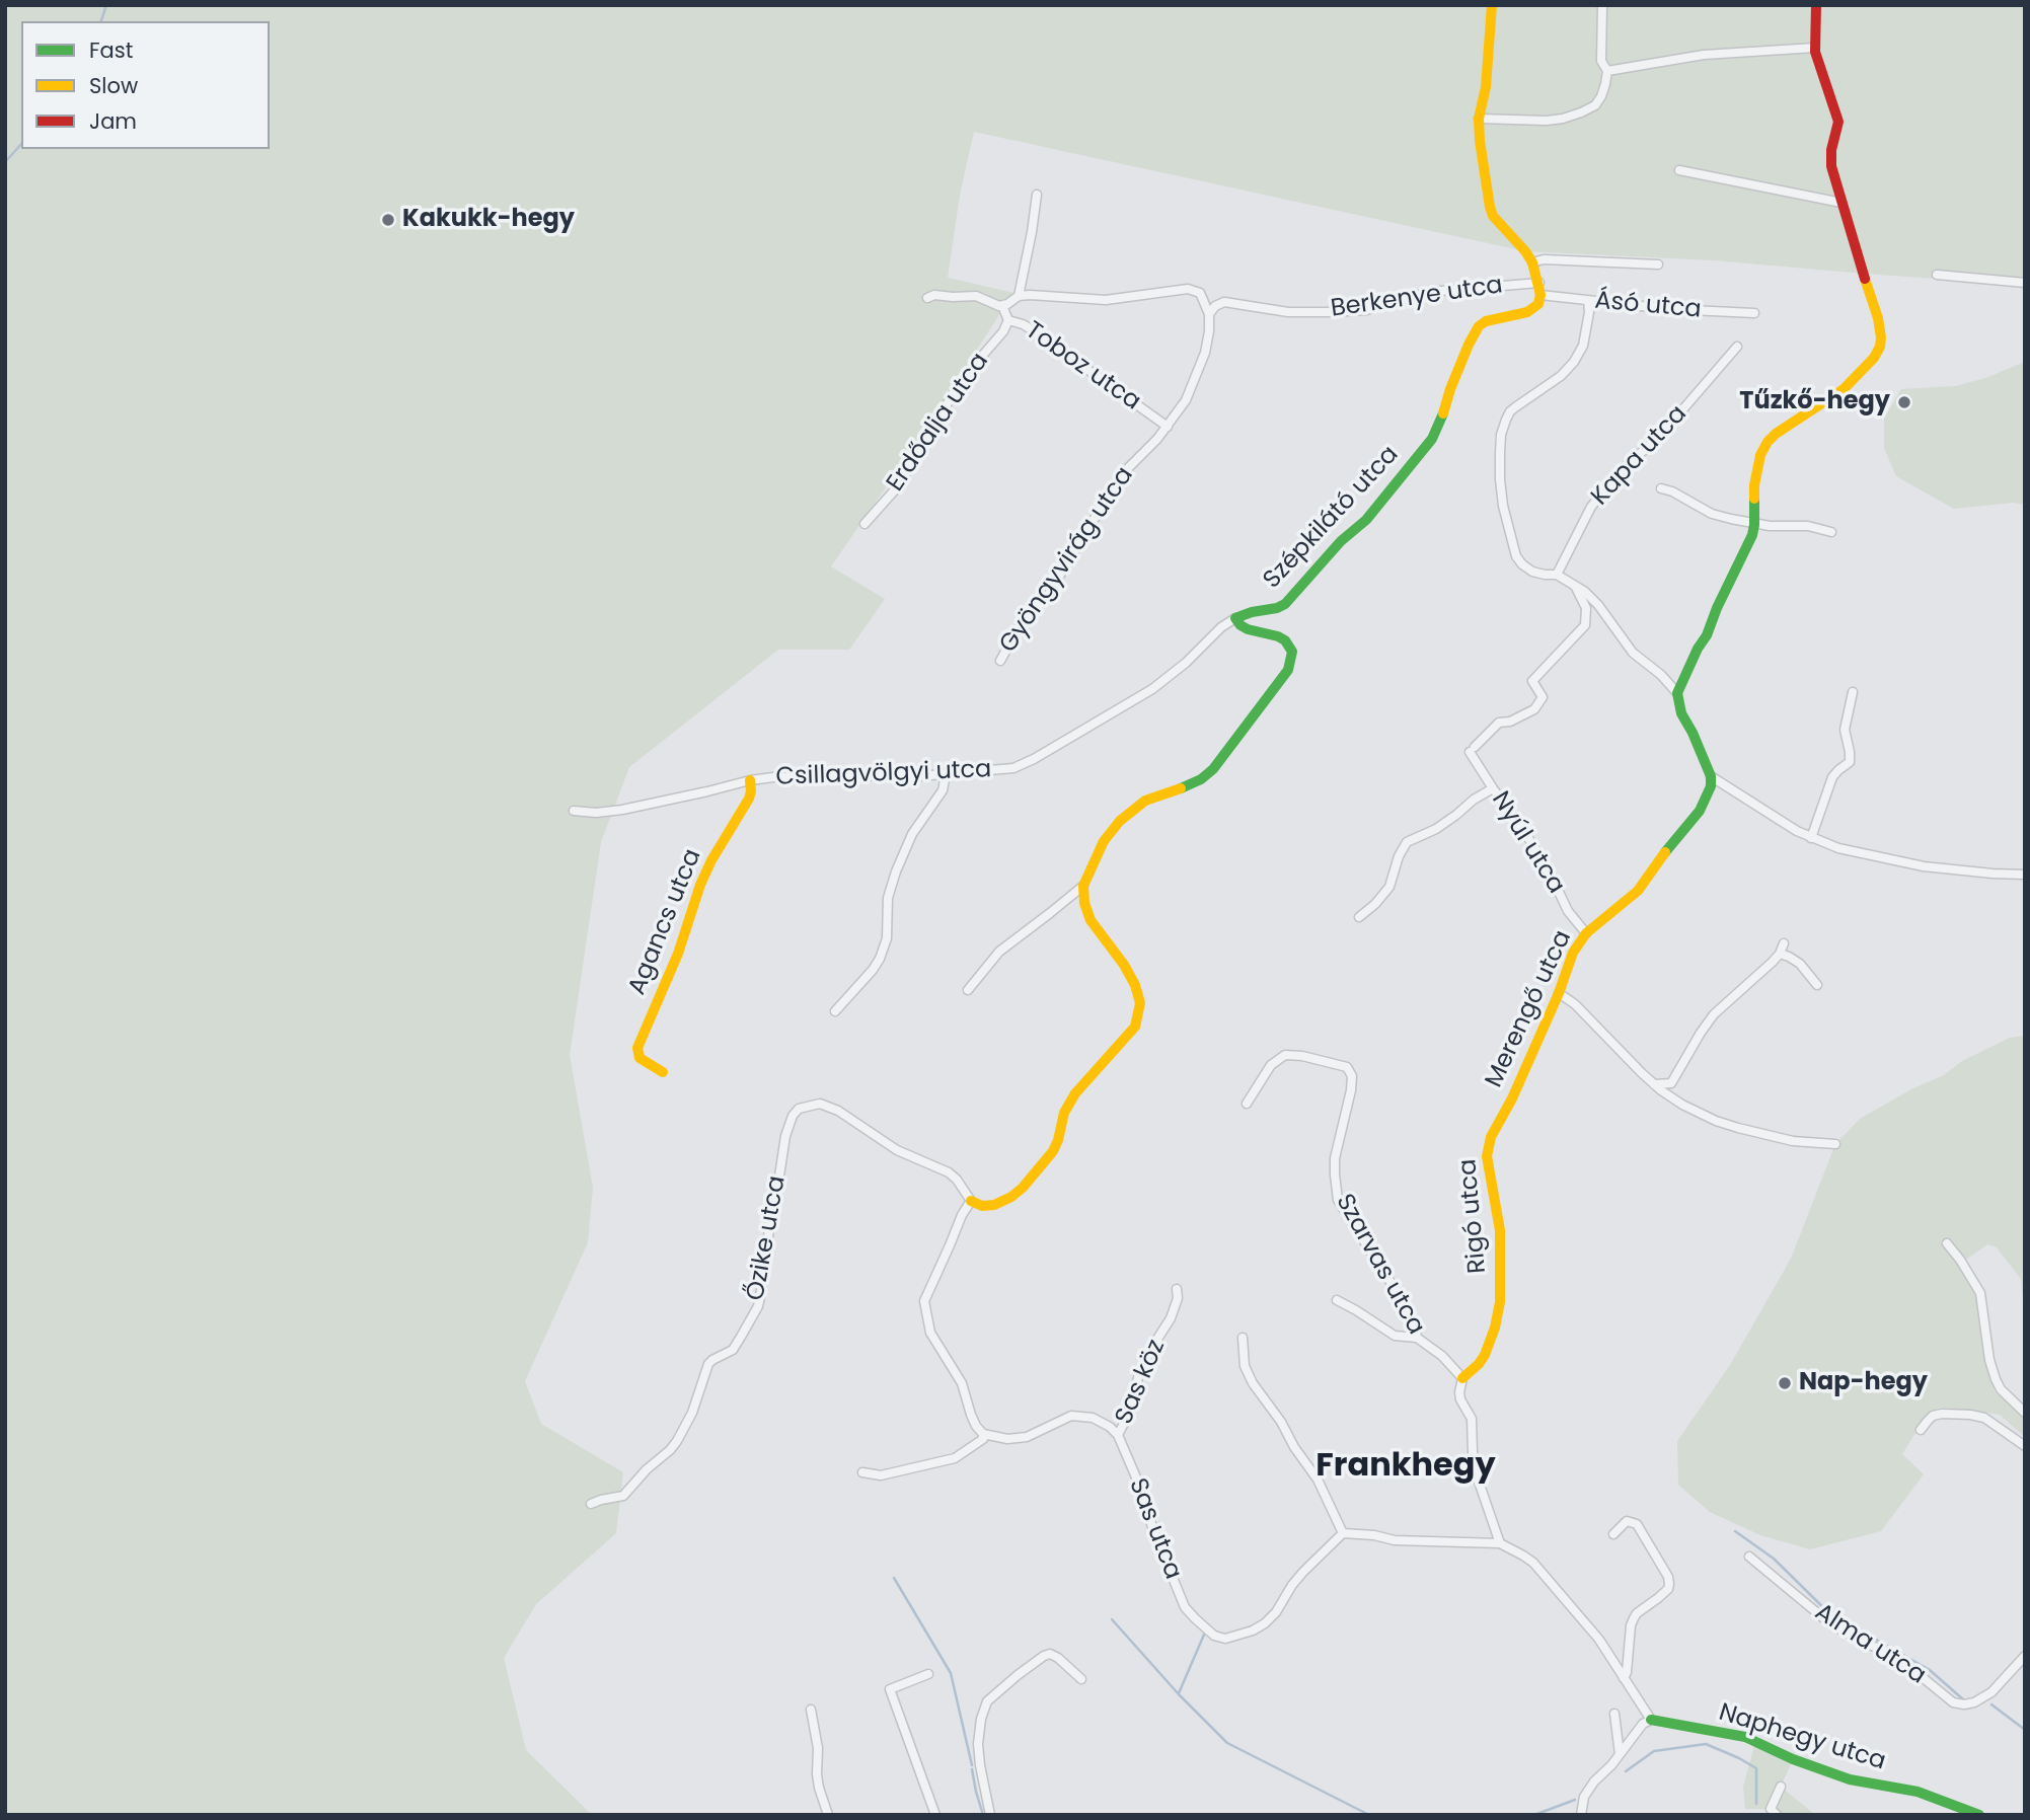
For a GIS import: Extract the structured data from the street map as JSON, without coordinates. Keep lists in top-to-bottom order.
{
  "streets": {
    "street": [
      "Berkenye utca",
      "Ásó utca",
      "Toboz utca",
      "Erdőalja utca",
      "Kapa utca",
      "Szépkilátó utca",
      "Gyöngyvirág utca",
      "Csillagvölgyi utca",
      "Nyúl utca",
      "Agancs utca",
      "Merengő utca",
      "Rigó utca",
      "Őzike utca",
      "Szarvas utca",
      "Sas köz",
      "Sas utca",
      "Alma utca",
      "Naphegy utca"
    ]
  },
  "crossings": [
    ["Berkenye utca", "Gyöngyvirág utca"],
    ["Ásó utca", "Szépkilátó utca"],
    ["Toboz utca", "Erdőalja utca"],
    ["Toboz utca", "Gyöngyvirág utca"],
    ["Szépkilátó utca", "Csillagvölgyi utca"],
    ["Csillagvölgyi utca", "Agancs utca"],
    ["Nyúl utca", "Merengő utca"],
    ["Merengő utca", "Rigó utca"],
    ["Rigó utca", "Szarvas utca"],
    ["Sas köz", "Sas utca"]
  ],
  "districts": ["Frankhegy"],
  "places": ["Kakukk-hegy", "Tűzkő-hegy", "Nap-hegy"],
  "legend": ["Fast", "Slow", "Jam"]
}
